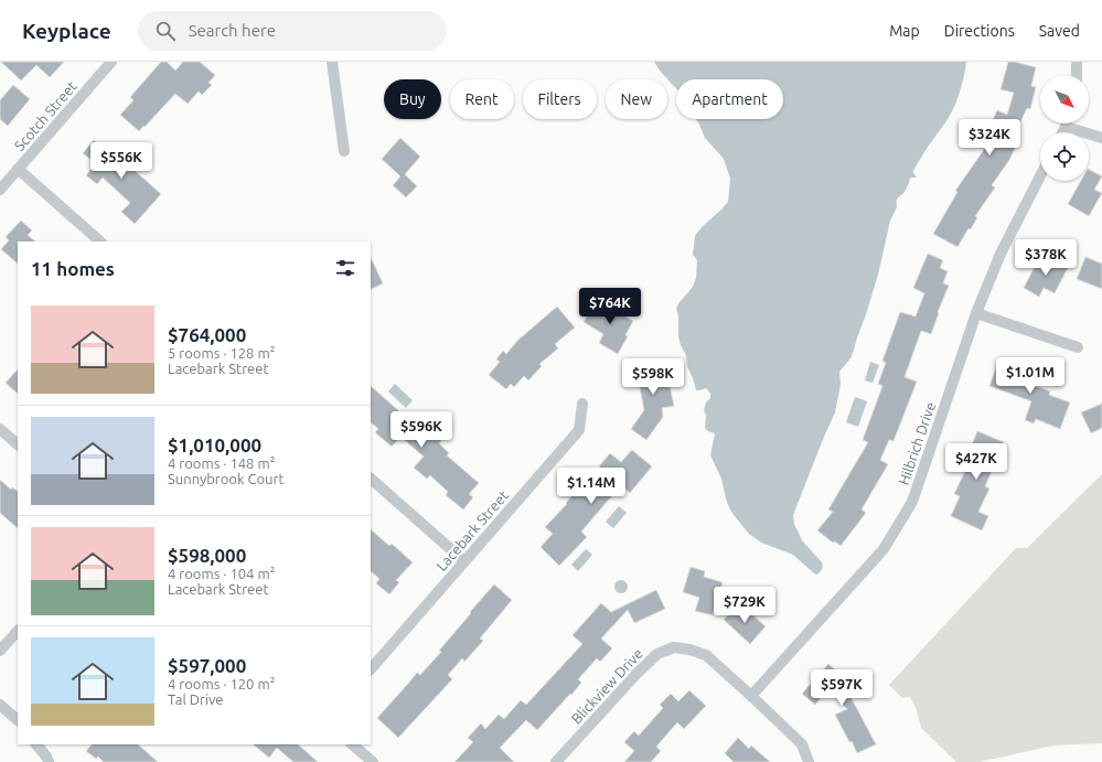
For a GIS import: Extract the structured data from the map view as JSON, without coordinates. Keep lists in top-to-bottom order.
{
  "streets": {
    "street": [
      "Scotch Street",
      "Hilbrich Drive",
      "Lacebark Street",
      "Blickview Drive"
    ]
  },
  "crossings": [
    ["Hilbrich Drive", "Blickview Drive"]
  ],
  "north": "bottom right",
  "page": {
    "header": "Keyplace",
    "search": "Search here",
    "nav": ["Map", "Directions", "Saved"],
    "chip": [
      "Buy",
      "Rent",
      "Filters",
      "New",
      "Apartment"
    ],
    "price": [
      "$324K",
      "$556K",
      "$378K",
      "$764K",
      "$1.01M",
      "$598K",
      "$596K",
      "$427K",
      "$1.14M",
      "$729K",
      "$597K"
    ],
    "heading": "11 homes",
    "list": [
      {
        "name": "$764,000",
        "note": "5 rooms · 128 m² · Lacebark Street"
      },
      {
        "name": "$1,010,000",
        "note": "4 rooms · 148 m² · Sunnybrook Court"
      },
      {
        "name": "$598,000",
        "note": "4 rooms · 104 m² · Lacebark Street"
      },
      {
        "name": "$597,000",
        "note": "4 rooms · 120 m² · Tal Drive"
      }
    ]
  }
}
